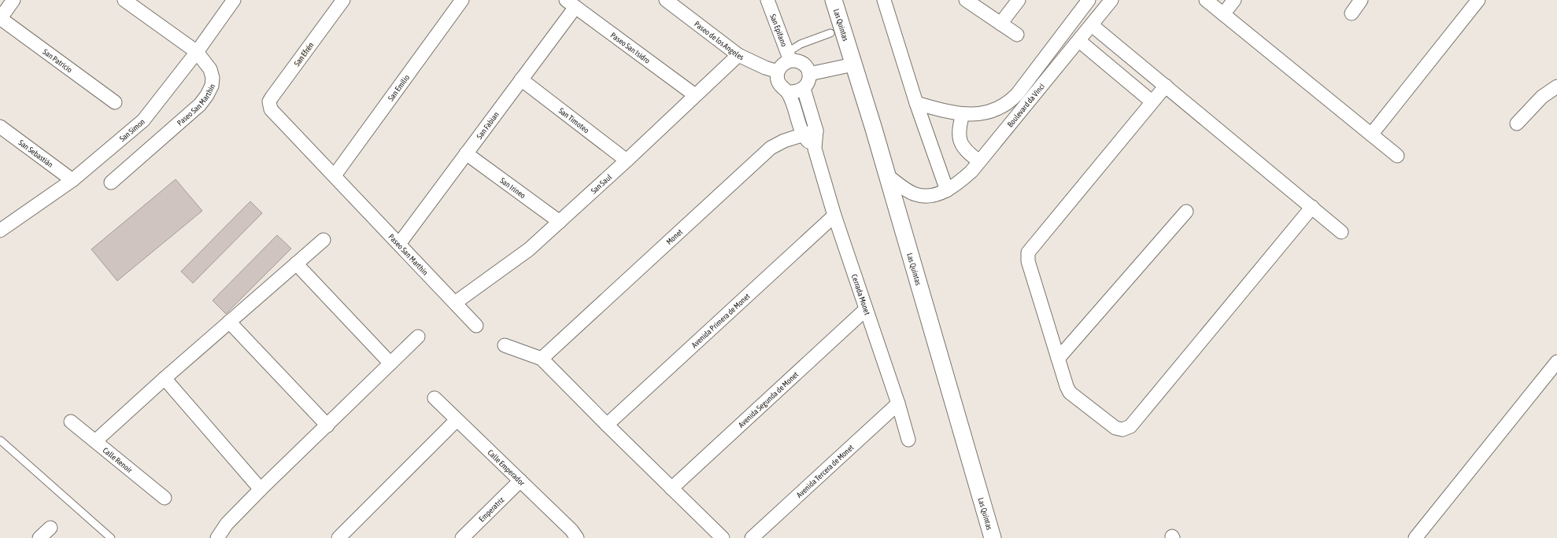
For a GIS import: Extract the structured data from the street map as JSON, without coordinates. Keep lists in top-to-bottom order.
{
  "streets": {
    "street": [
      "Las Quintas",
      "San Epifano",
      "Paseo de los Angeles",
      "Paseo San Isidro",
      "San Efrén",
      "San Patricio",
      "San Emilio",
      "Paseo San Marthin",
      "Boulevard da Vinci",
      "San Timoteo",
      "San Fabian",
      "San Simon",
      "San Sebastián",
      "San Saul",
      "San Irineo",
      "Monet",
      "Cerrada Monet",
      "Avenida Primera de Monet",
      "Avenida Segunda de Monet",
      "Calle Renoir",
      "Calle Emperador",
      "Avenida Tercera de Monet",
      "Emperatriz"
    ]
  },
  "crossings": [
    ["San Epifano", "Paseo de los Angeles"],
    ["Paseo de los Angeles", "San Saul"],
    ["Paseo San Isidro", "San Fabian"],
    ["Paseo San Isidro", "San Saul"],
    ["San Efrén", "Paseo San Marthin"],
    ["San Emilio", "Paseo San Marthin"],
    ["Paseo San Marthin", "San Fabian"],
    ["Paseo San Marthin", "San Simon"],
    ["Paseo San Marthin", "San Saul"],
    ["San Timoteo", "San Fabian"],
    ["San Timoteo", "San Saul"],
    ["San Fabian", "San Irineo"],
    ["San Simon", "San Sebastián"],
    ["San Saul", "San Irineo"],
    ["Cerrada Monet", "Avenida Primera de Monet"],
    ["Cerrada Monet", "Avenida Segunda de Monet"],
    ["Cerrada Monet", "Avenida Tercera de Monet"],
    ["Calle Emperador", "Emperatriz"]
  ]
}
